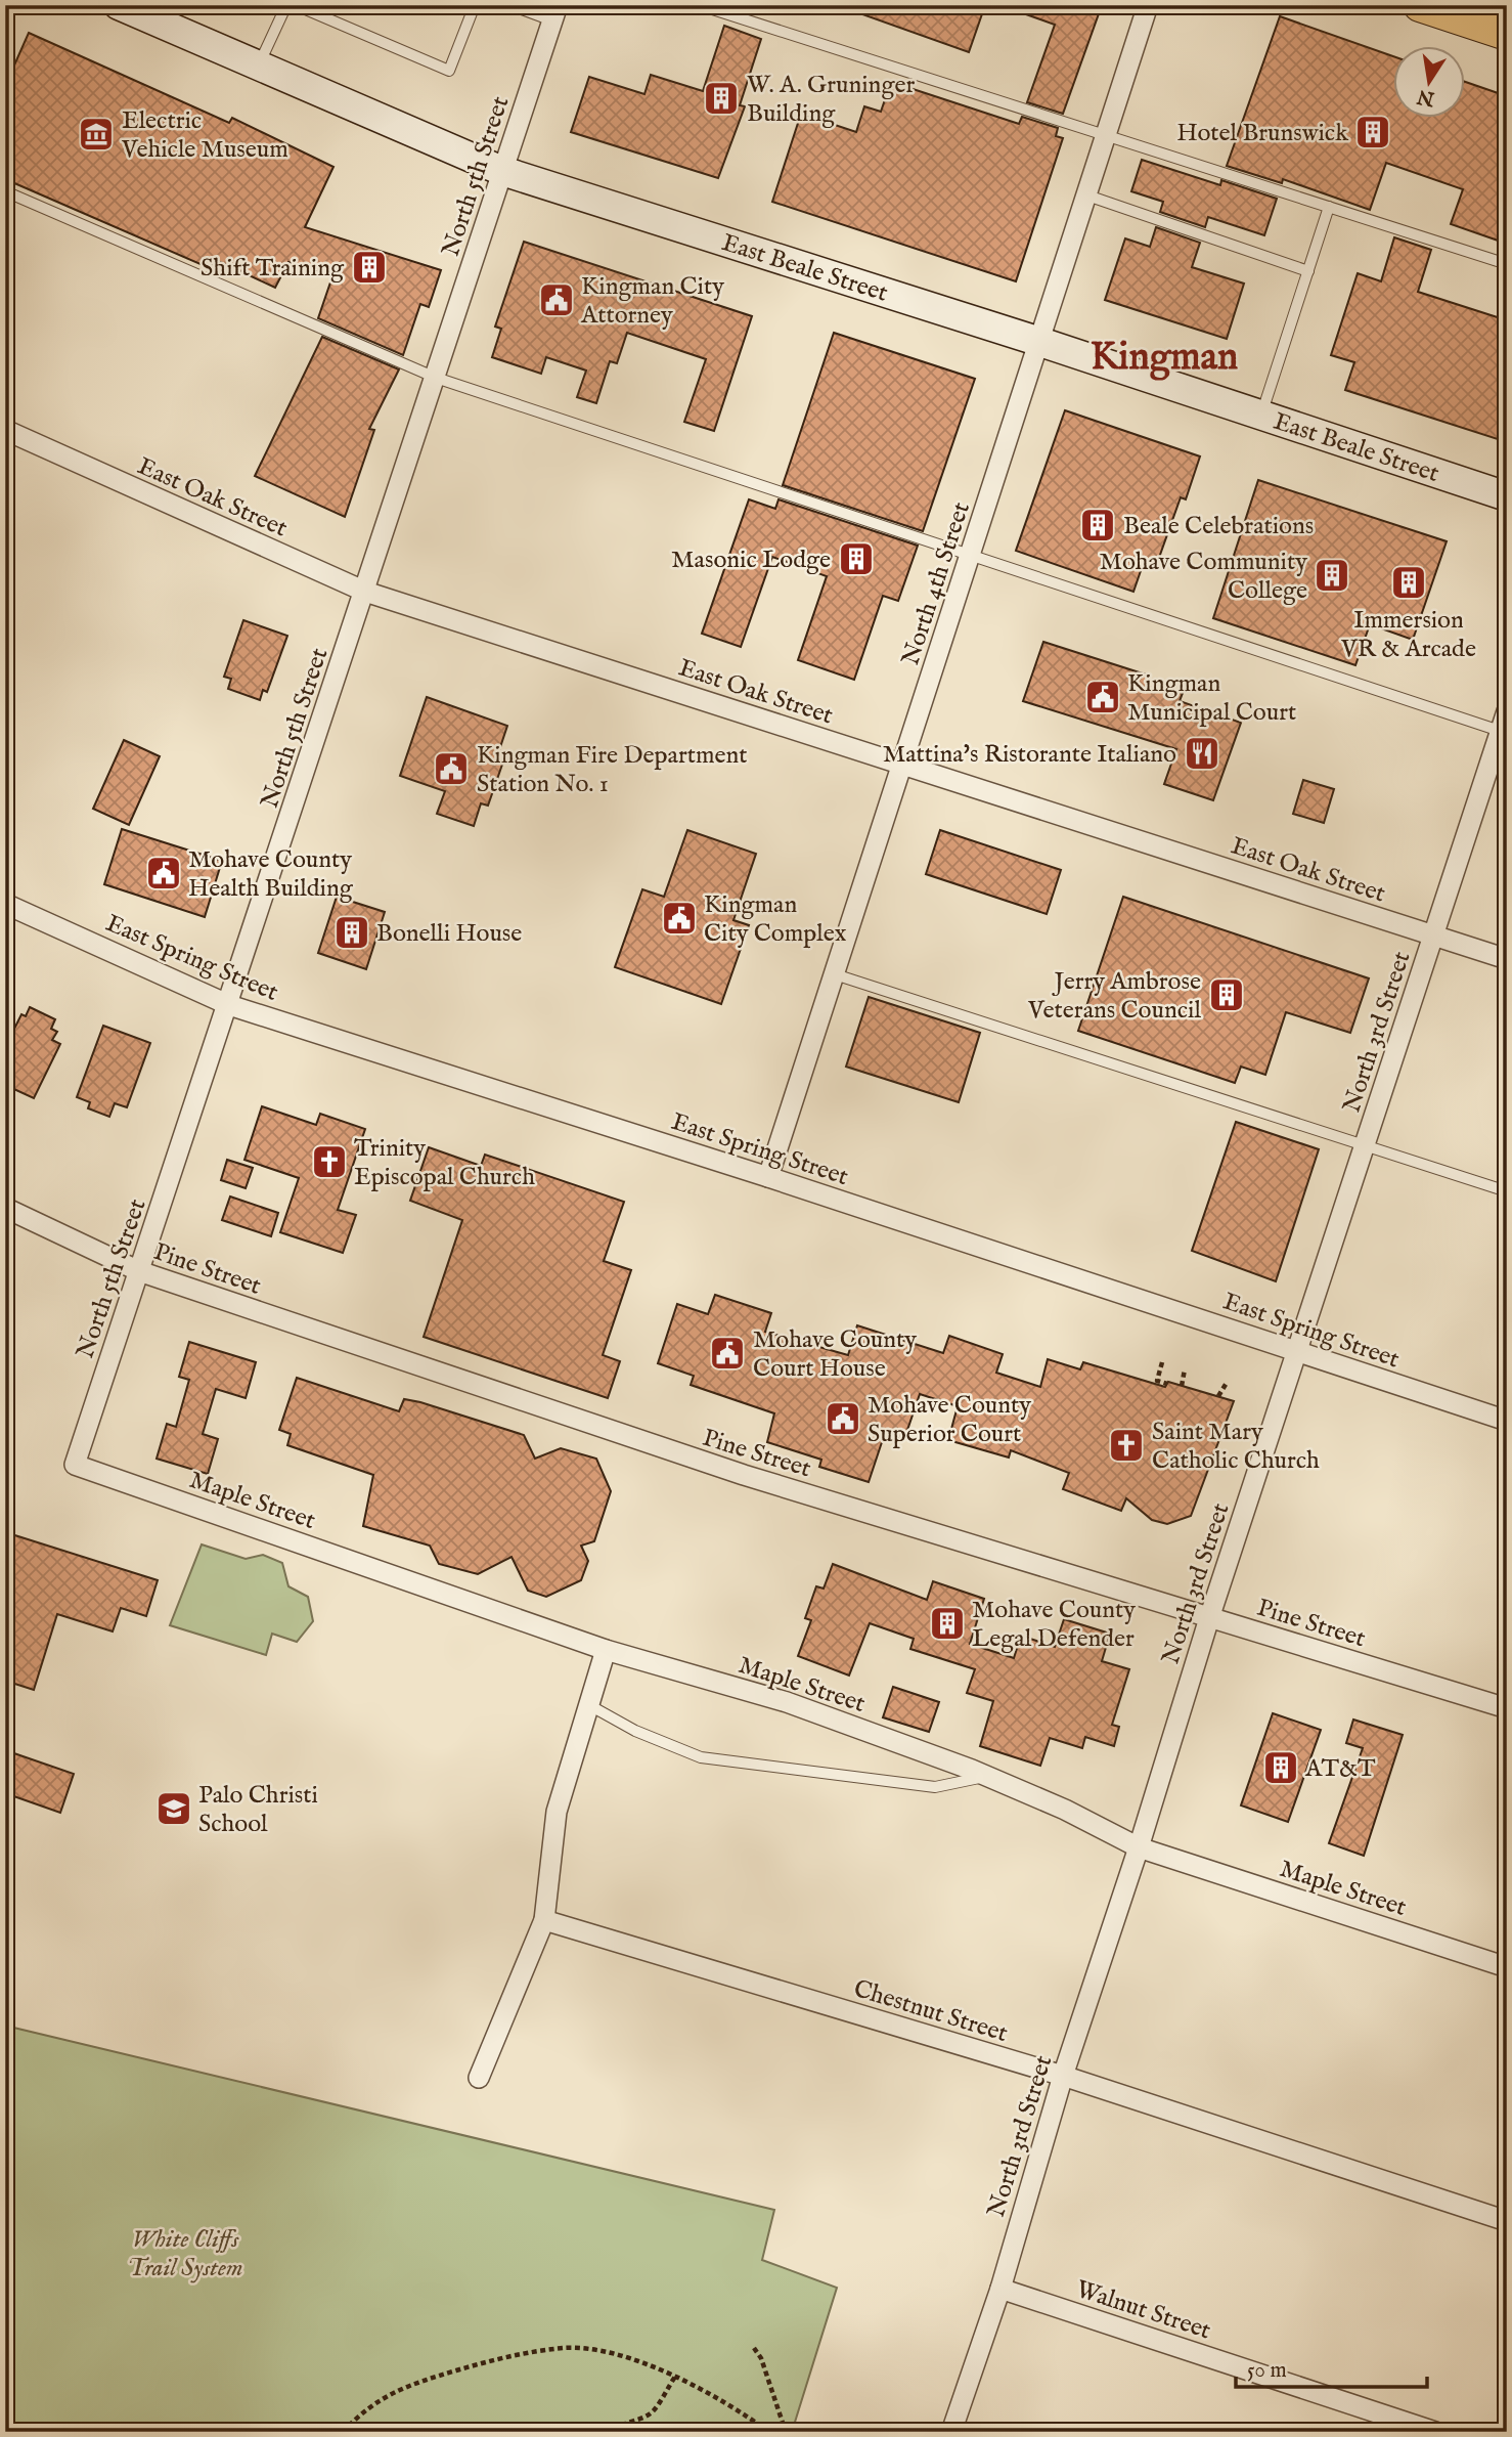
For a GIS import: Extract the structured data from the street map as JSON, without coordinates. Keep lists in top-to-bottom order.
{
  "streets": {
    "main road": ["East Beale Street"],
    "street": [
      "North 5th Street",
      "East Oak Street",
      "North 4th Street",
      "East Spring Street",
      "North 3rd Street",
      "Pine Street",
      "Maple Street",
      "Chestnut Street",
      "Walnut Street"
    ]
  },
  "crossings": [
    ["North 5th Street", "East Beale Street"],
    ["North 5th Street", "East Oak Street"],
    ["North 5th Street", "East Spring Street"],
    ["North 5th Street", "Pine Street"],
    ["North 5th Street", "Maple Street"],
    ["East Beale Street", "North 4th Street"],
    ["East Oak Street", "North 4th Street"],
    ["East Oak Street", "North 3rd Street"],
    ["North 4th Street", "East Spring Street"],
    ["East Spring Street", "North 3rd Street"],
    ["North 3rd Street", "Pine Street"],
    ["North 3rd Street", "Maple Street"],
    ["North 3rd Street", "Chestnut Street"],
    ["North 3rd Street", "Walnut Street"]
  ],
  "districts": ["Kingman"],
  "parks": ["White Cliffs Trail System"],
  "places": {
    "building": [
      "W. A. Gruninger Building",
      "Hotel Brunswick",
      "Shift Training",
      "Beale Celebrations",
      "Masonic Lodge",
      "Mohave Community College",
      "Immersion VR & Arcade",
      "Bonelli House",
      "Jerry Ambrose Veterans Council",
      "Mohave County Legal Defender",
      "AT&T"
    ],
    "museum": ["Electric Vehicle Museum"],
    "public building": [
      "Kingman City Attorney",
      "Kingman Municipal Court",
      "Kingman Fire Department Station No. 1",
      "Mohave County Health Building",
      "Kingman City Complex",
      "Mohave County Court House",
      "Mohave County Superior Court"
    ],
    "restaurant": ["Mattina's Ristorante Italiano"],
    "church": ["Trinity Episcopal Church", "Saint Mary Catholic Church"],
    "school or university": ["Palo Christi School"]
  },
  "scale_bar": "50 m",
  "north": "bottom"
}
